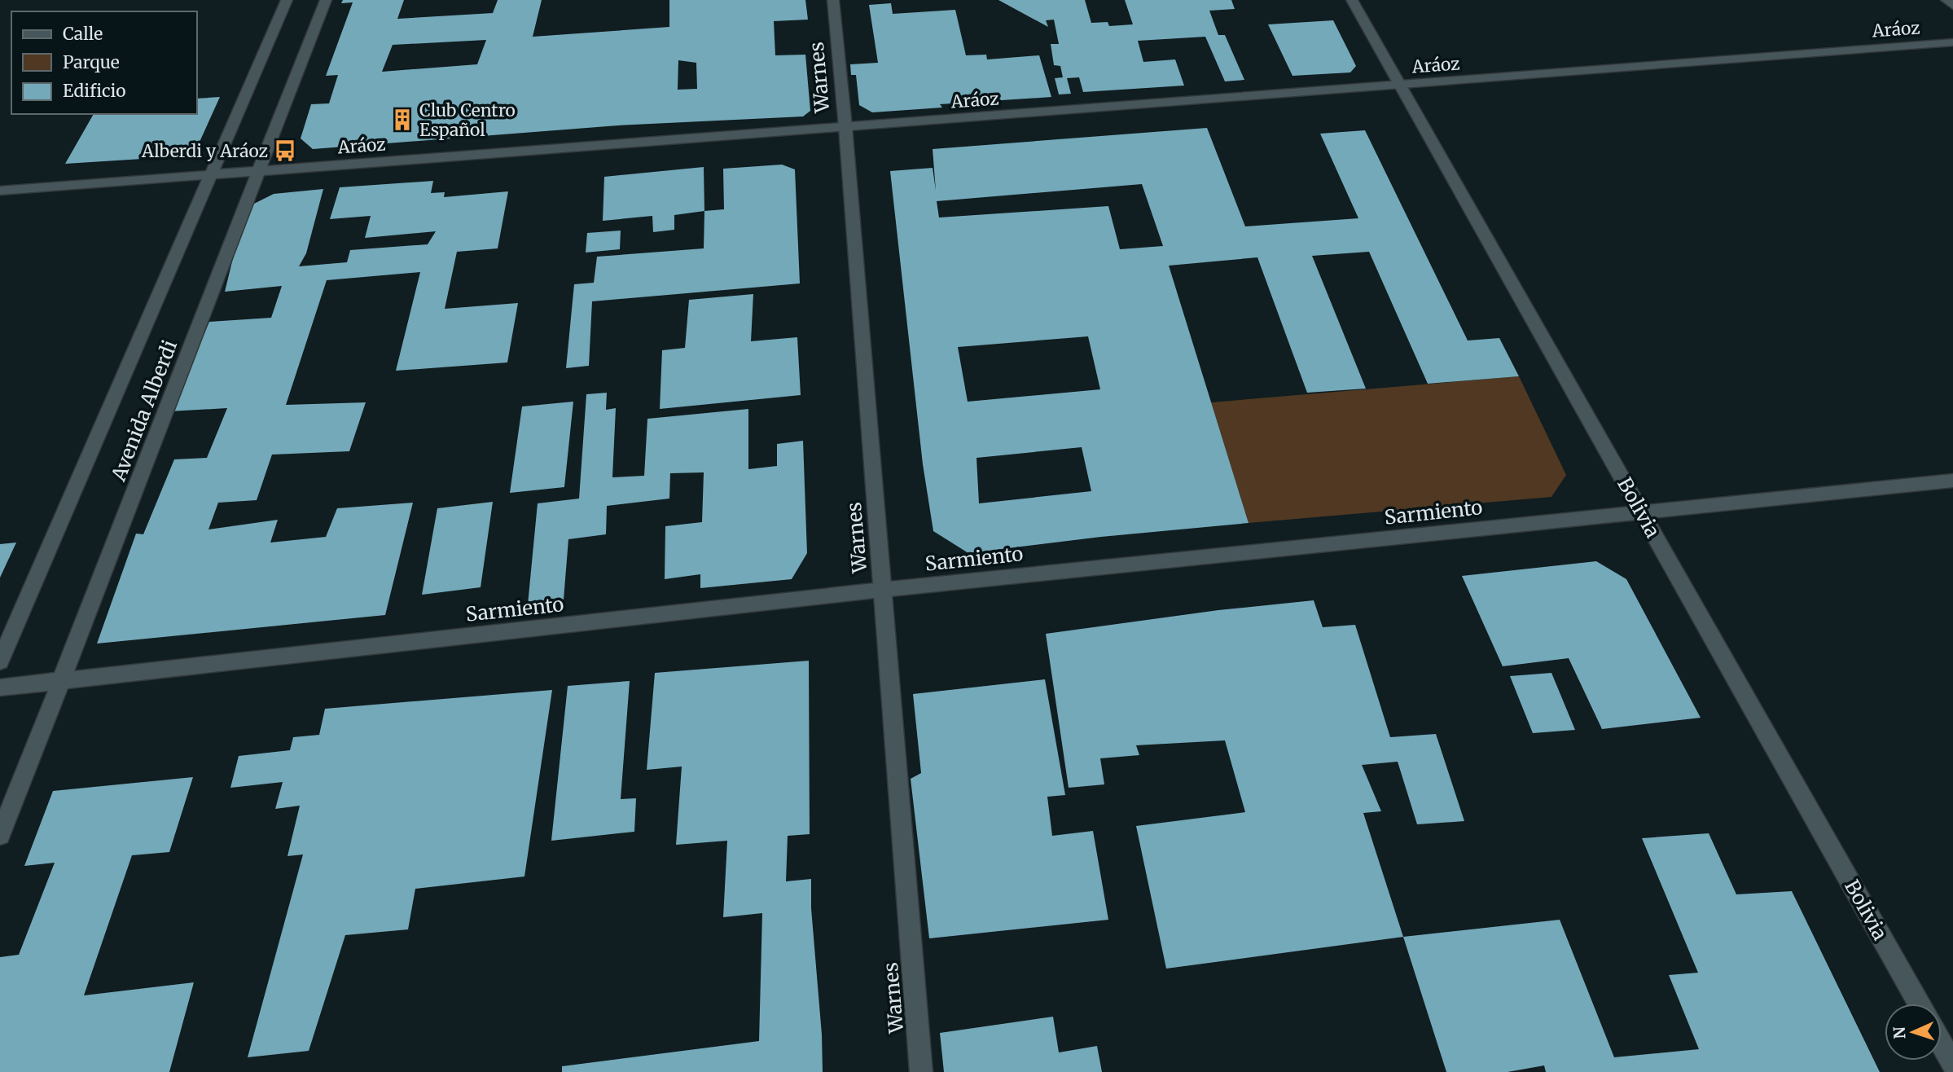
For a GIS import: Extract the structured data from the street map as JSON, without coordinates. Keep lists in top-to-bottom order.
{
  "streets": {
    "street": [
      "Aráoz",
      "Warnes",
      "Avenida Alberdi",
      "Bolivia",
      "Sarmiento"
    ]
  },
  "crossings": [
    ["Aráoz", "Warnes"],
    ["Aráoz", "Avenida Alberdi"],
    ["Aráoz", "Bolivia"],
    ["Warnes", "Sarmiento"],
    ["Avenida Alberdi", "Sarmiento"],
    ["Bolivia", "Sarmiento"]
  ],
  "places": {
    "building": ["Club Centro Español"],
    "bus stop": ["Alberdi y Aráoz"]
  },
  "legend": ["Calle", "Parque", "Edificio"],
  "north": "left"
}
